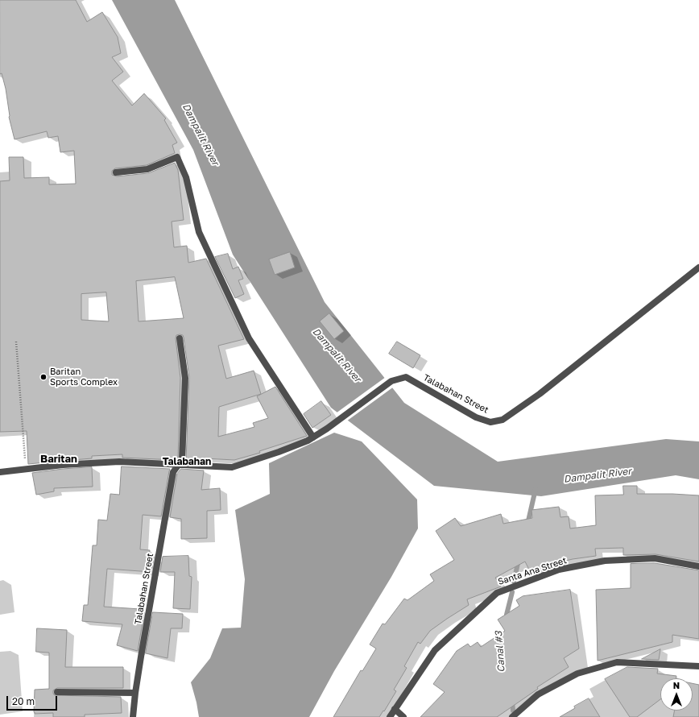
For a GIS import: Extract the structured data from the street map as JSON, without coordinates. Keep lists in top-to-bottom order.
{
  "streets": {
    "street": ["Talabahan Street", "Santa Ana Street"]
  },
  "districts": ["Baritan", "Talabahan"],
  "water": ["Dampalit River", "Canal #3"],
  "places": ["Baritan Sports Complex"],
  "scale_bar": "20 m",
  "north": "top"
}
